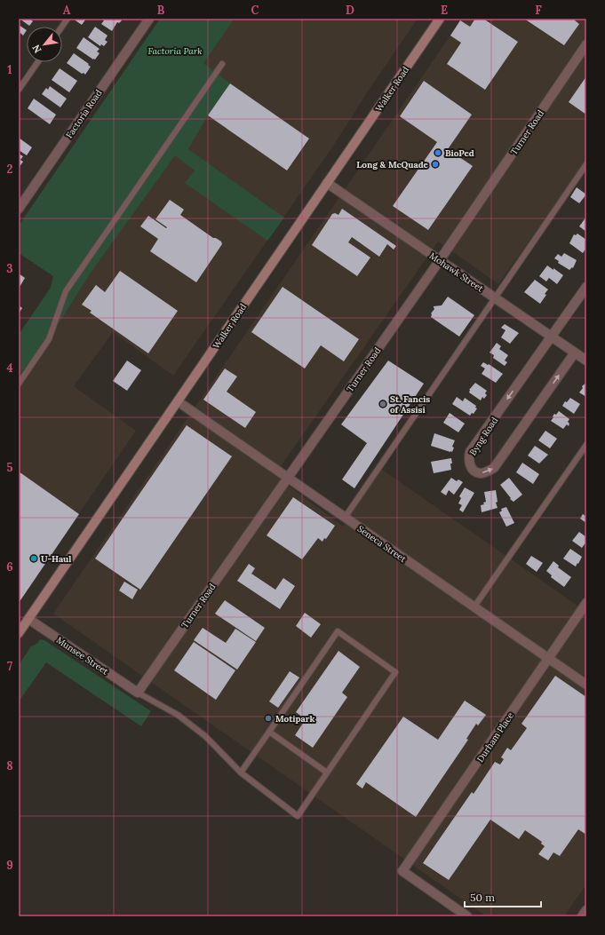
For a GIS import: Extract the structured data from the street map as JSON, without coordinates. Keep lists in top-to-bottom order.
{
  "streets": {
    "main road": ["Walker Road"],
    "street": [
      "Factoria Road",
      "Turner Road",
      "Mohawk Street",
      "Byng Road",
      "Seneca Street",
      "Munsee Street",
      "Durham Place"
    ]
  },
  "crossings": [
    ["Walker Road", "Mohawk Street"],
    ["Walker Road", "Seneca Street"],
    ["Walker Road", "Munsee Street"],
    ["Turner Road", "Mohawk Street"],
    ["Turner Road", "Seneca Street"],
    ["Turner Road", "Munsee Street"],
    ["Mohawk Street", "Byng Road"],
    ["Seneca Street", "Durham Place"]
  ],
  "parks": ["Factoria Park"],
  "places": [
    "BioPed",
    "Long & McQuade",
    "St. Fancis of Assisi",
    "U-Haul",
    "Motipark"
  ],
  "scale_bar": "50 m",
  "north": "bottom left",
  "grid": {
    "columns": [
      "A",
      "B",
      "C",
      "D",
      "E",
      "F"
    ],
    "rows": [
      "1",
      "2",
      "3",
      "4",
      "5",
      "6",
      "7",
      "8",
      "9"
    ]
  }
}
